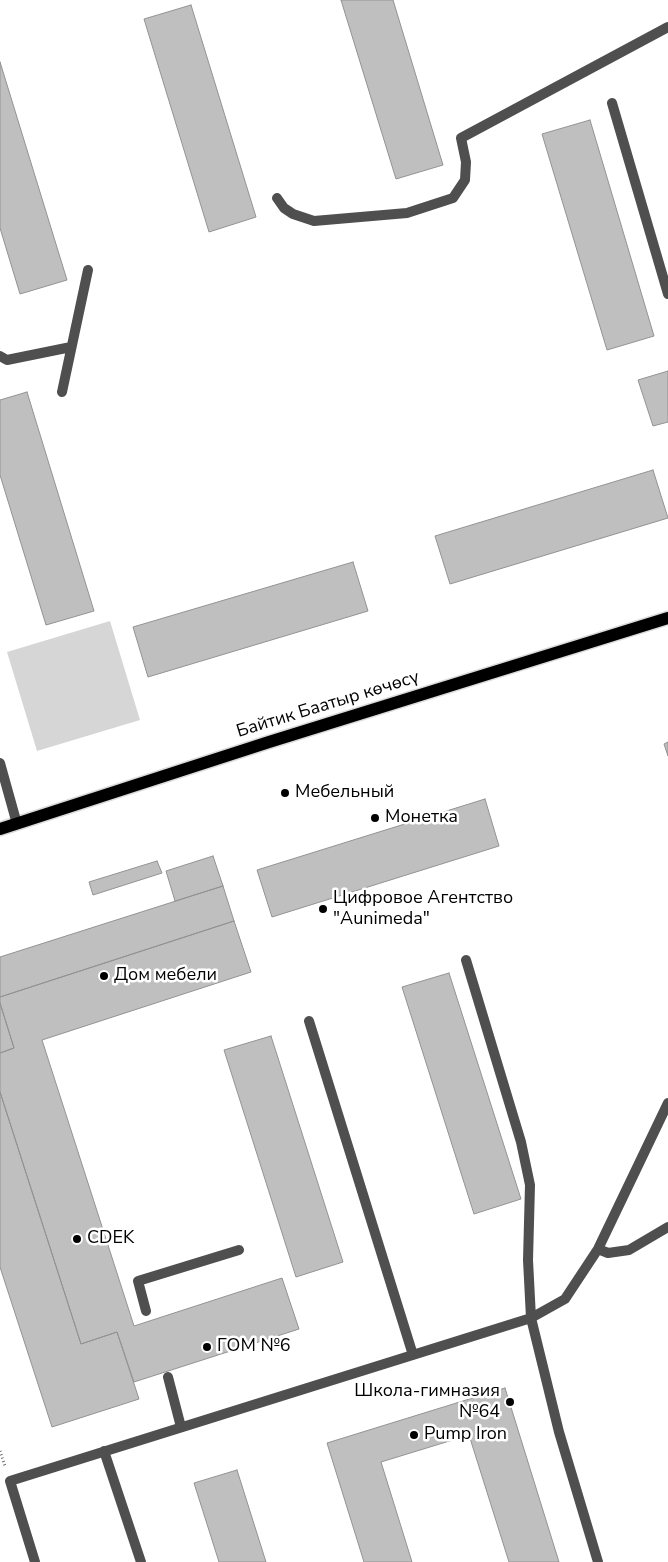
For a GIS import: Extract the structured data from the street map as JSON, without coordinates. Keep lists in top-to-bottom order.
{
  "streets": {
    "main road": ["Байтик Баатыр көчөсү"]
  },
  "places": [
    "Мебельный",
    "Монетка",
    "Цифровое Агентство \"Aunimeda\"",
    "Дом мебели",
    "CDEK",
    "ГОМ №6",
    "Школа-гимназия №64",
    "Pump Iron"
  ]
}
